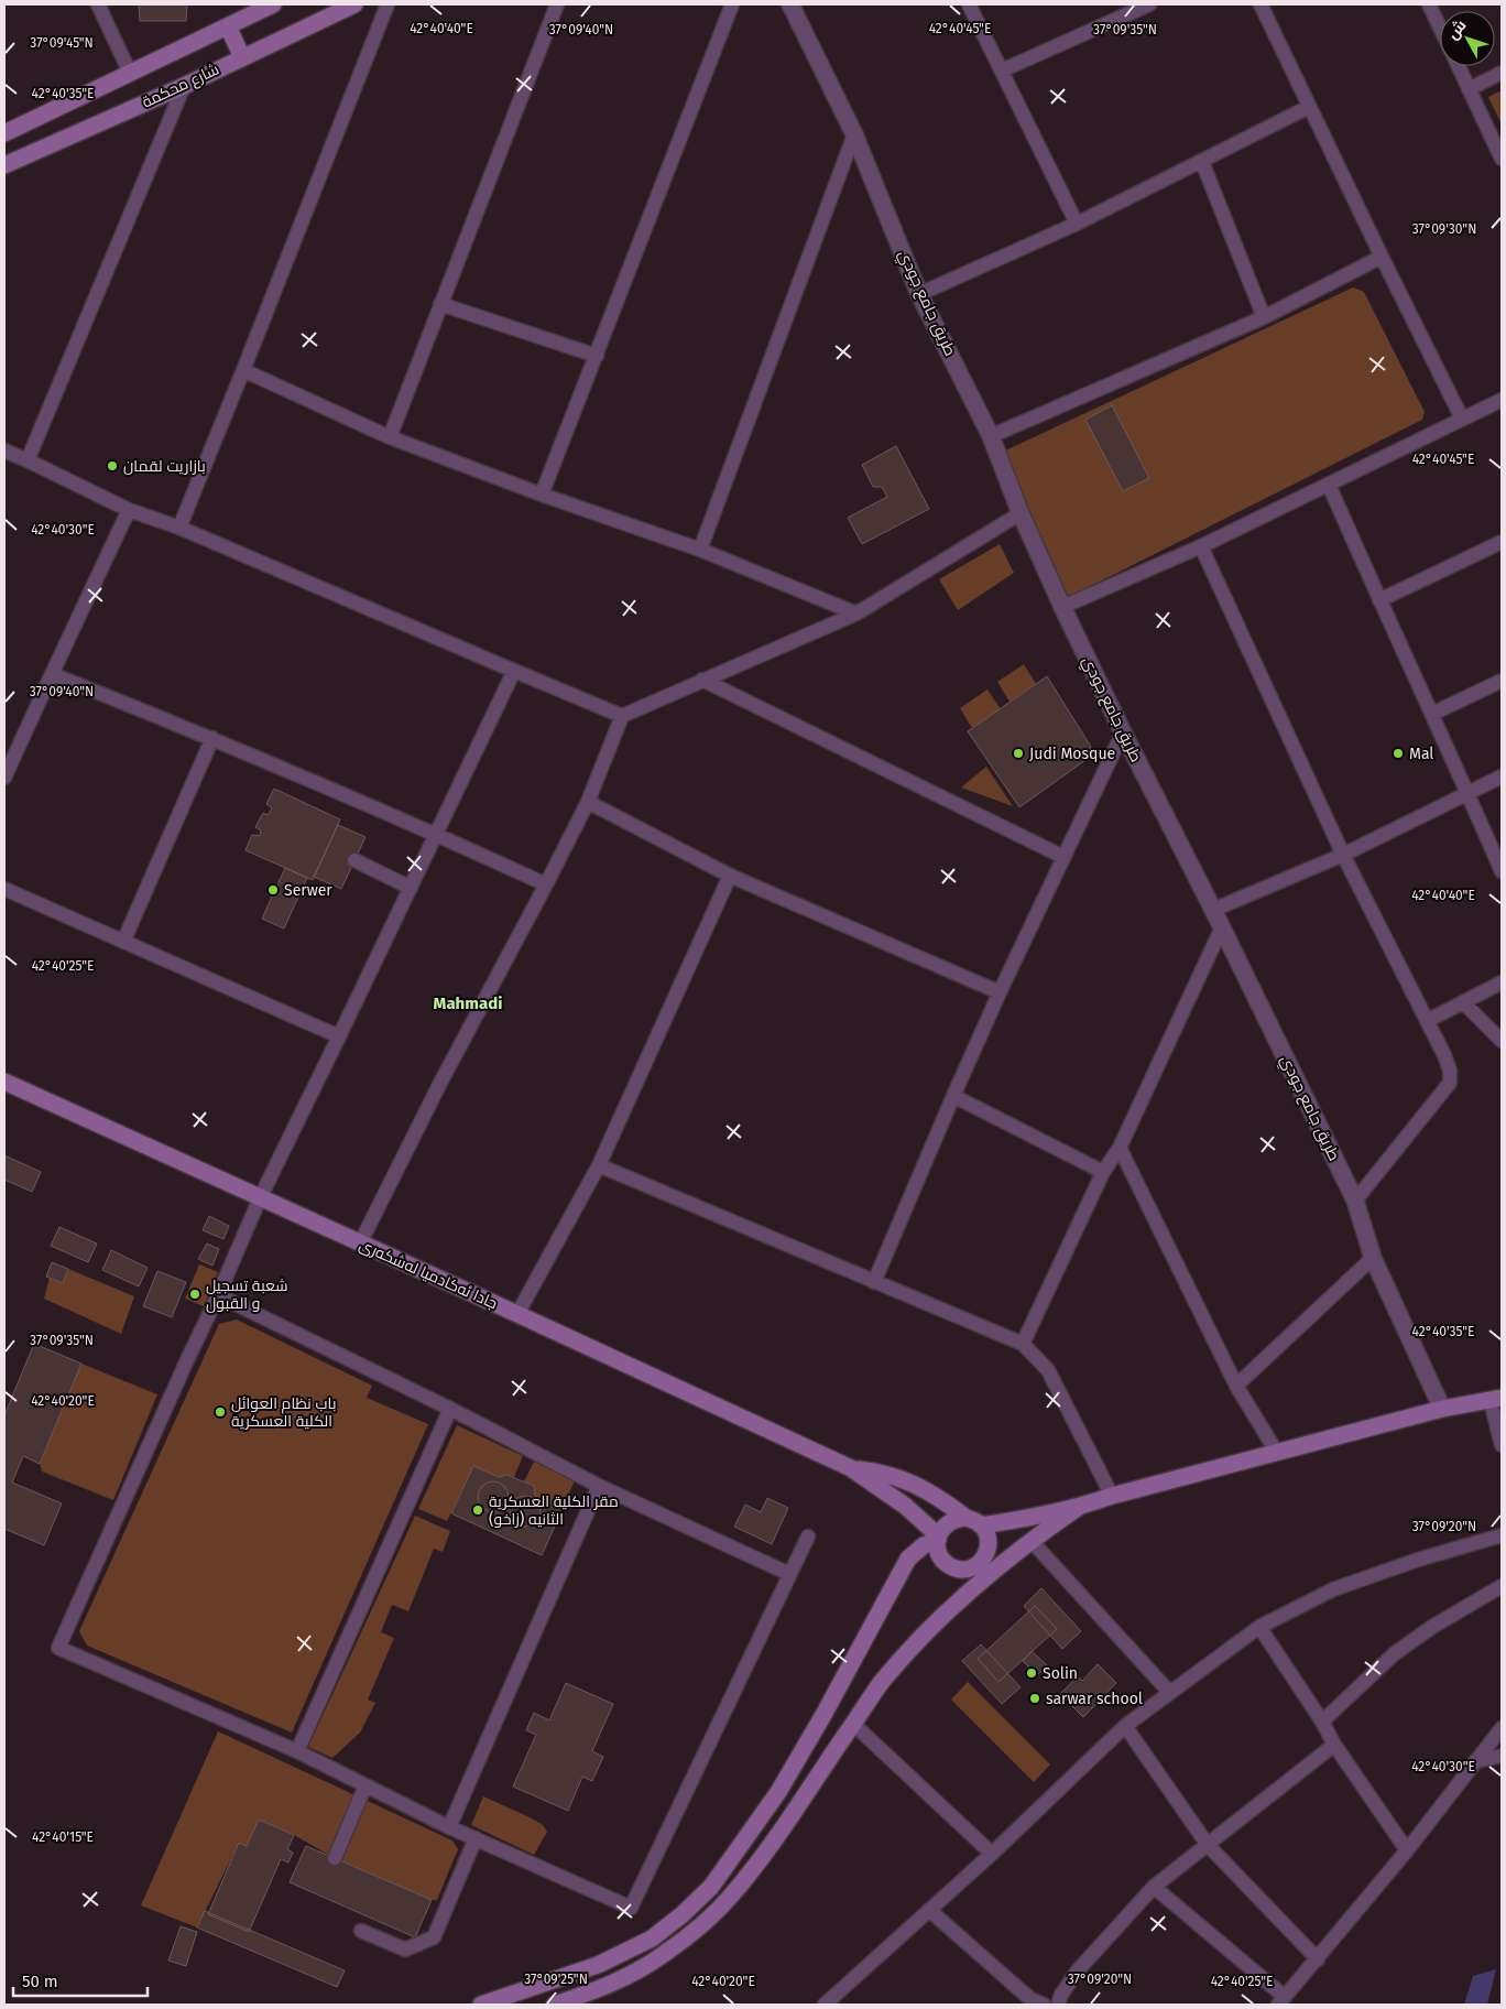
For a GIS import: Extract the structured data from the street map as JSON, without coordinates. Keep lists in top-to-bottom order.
{
  "streets": {
    "main road": ["شارع محكمة", "جادا ئه‌كادميا له‌شكه‌رى"],
    "street": ["طريق جامع جودي"]
  },
  "districts": ["Mahmadi"],
  "places": [
    "بازاريت لقمان",
    "Judi Mosque",
    "Mal",
    "Serwer",
    "شعبة تسجيل و القبول",
    "باب نظام العوائل الكلية العسكرية",
    "مقر الكلية العسكرية الثانيه (زاخو)",
    "Solin",
    "sarwar school"
  ],
  "scale_bar": "50 m",
  "north": "top left",
  "coordinates": [
    "42°40'45\"E",
    "42°40'40\"E",
    "37°09'40\"N",
    "37°09'35\"N",
    "37°09'45\"N",
    "42°40'35\"E",
    "37°09'30\"N",
    "42°40'30\"E",
    "42°40'25\"E",
    "42°40'20\"E",
    "37°09'20\"N",
    "42°40'15\"E",
    "37°09'25\"N"
  ]
}
